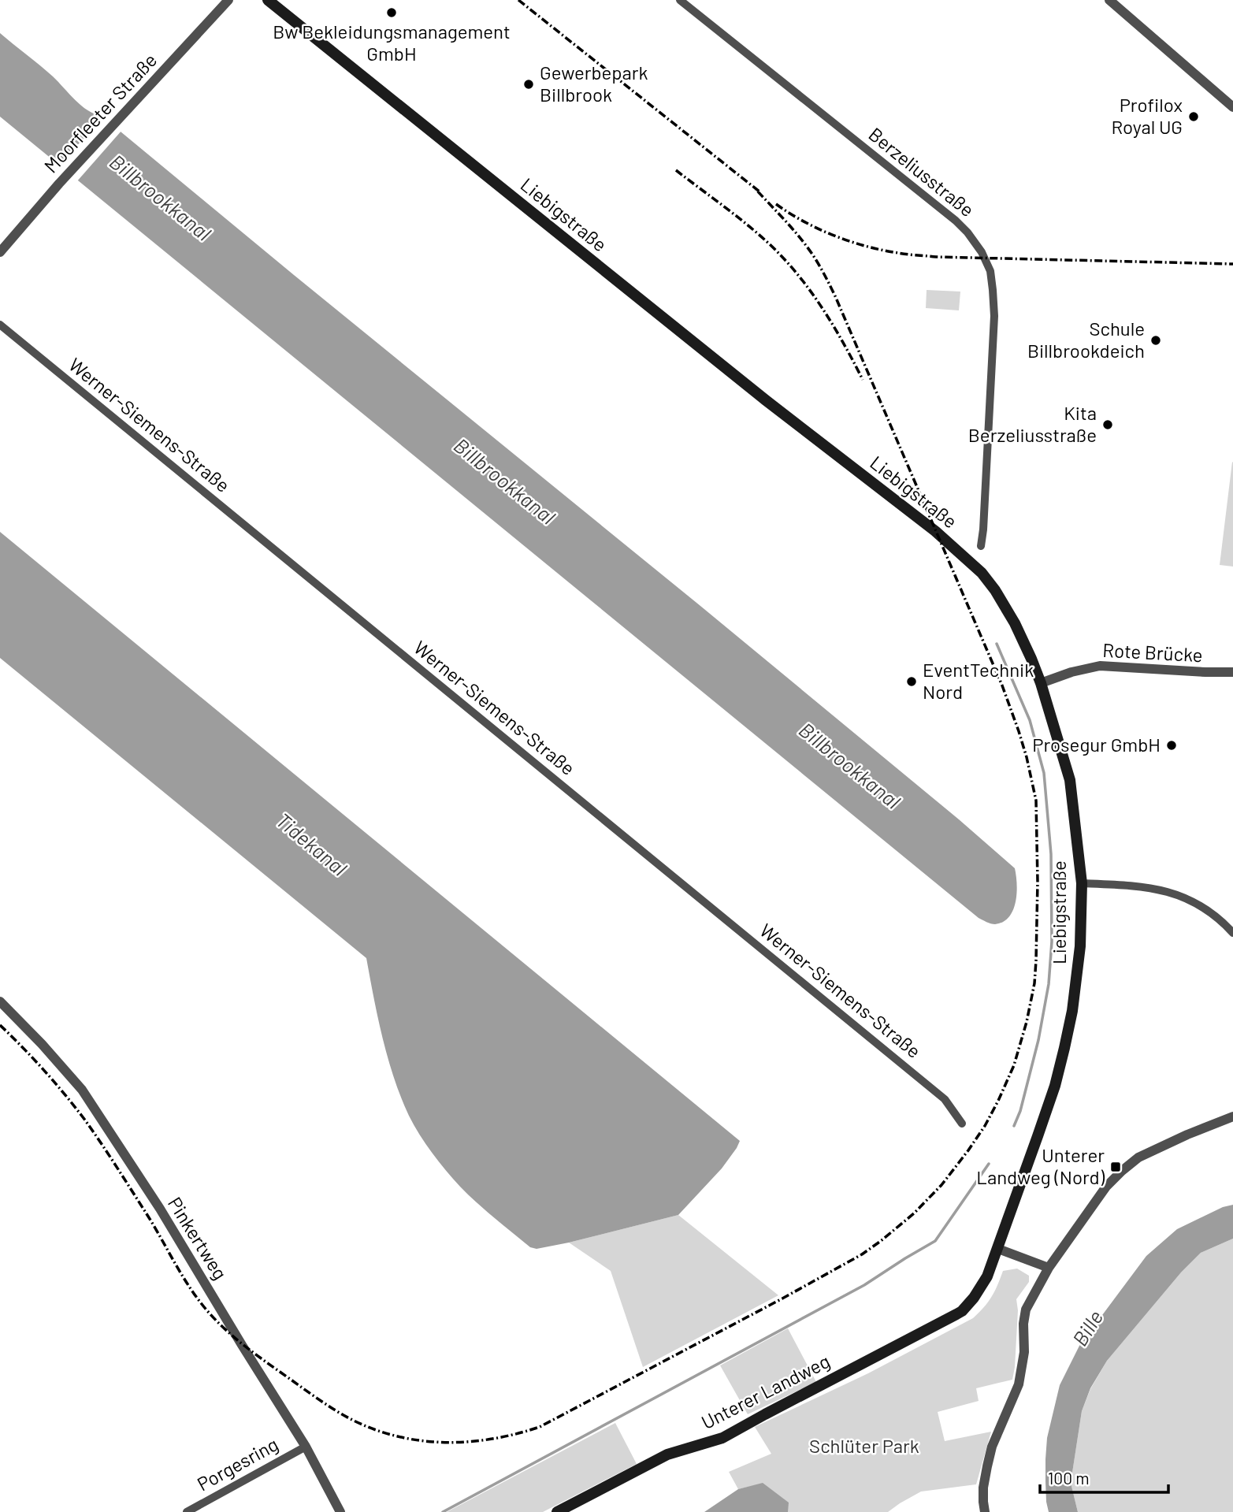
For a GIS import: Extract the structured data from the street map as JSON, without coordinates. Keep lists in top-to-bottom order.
{
  "streets": {
    "main road": ["Liebigstraße", "Unterer Landweg"],
    "street": [
      "Moorfleeter Straße",
      "Berzeliusstraße",
      "Werner-Siemens-Straße",
      "Rote Brücke",
      "Pinkertweg",
      "Porgesring"
    ]
  },
  "crossings": [
    ["Liebigstraße", "Rote Brücke"],
    ["Liebigstraße", "Unterer Landweg"],
    ["Pinkertweg", "Porgesring"]
  ],
  "water": ["Billbrookkanal", "Tidekanal", "Bille"],
  "parks": ["Schlüter Park"],
  "places": {
    "other": [
      "Bw Bekleidungsmanagement GmbH",
      "Gewerbepark Billbrook",
      "Profilox Royal UG",
      "Schule Billbrookdeich",
      "Kita Berzeliusstraße",
      "EventTechnik Nord",
      "Prosegur GmbH"
    ],
    "transit": ["Unterer Landweg (Nord)"]
  },
  "scale_bar": "100 m"
}
